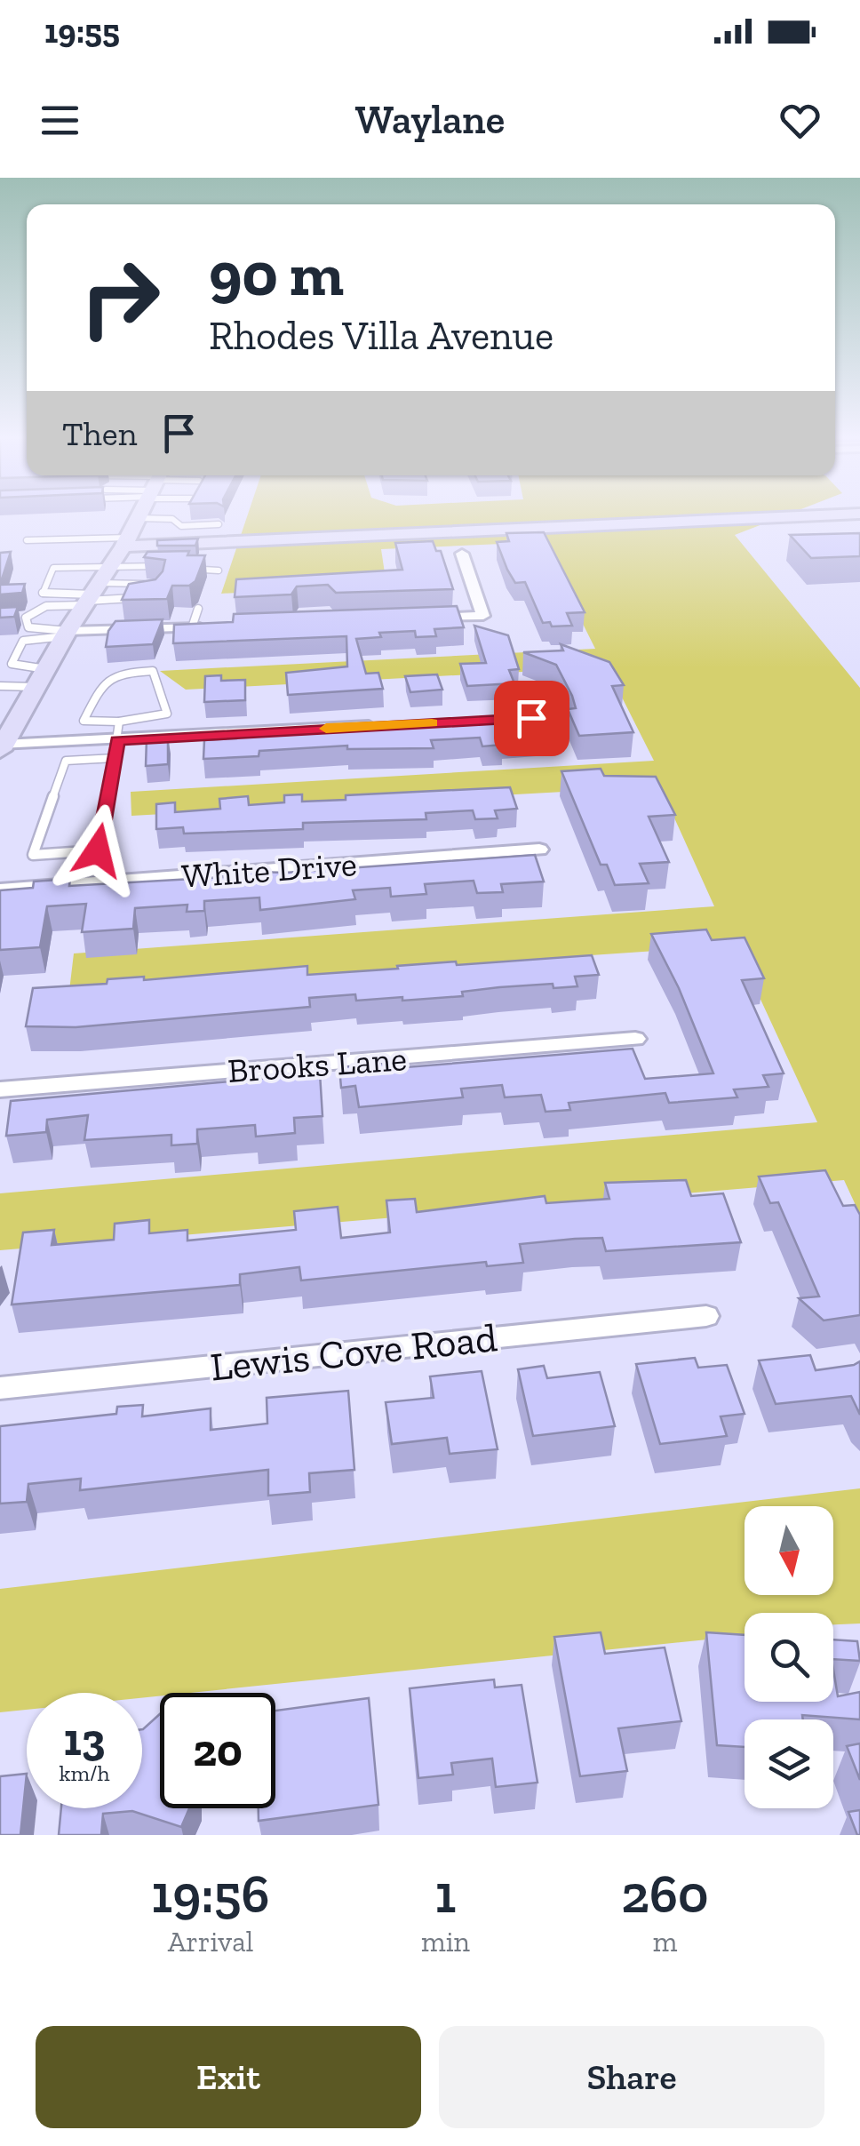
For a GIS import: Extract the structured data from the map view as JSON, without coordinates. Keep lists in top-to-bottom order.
{
  "streets": {
    "street": ["White Drive", "Brooks Lane", "Lewis Cove Road"]
  },
  "north": "bottom",
  "page": {
    "status": "19:55",
    "header": "Waylane",
    "turn": ["90 m", "Rhodes Villa Avenue"],
    "then": "Then",
    "speed": "13 km/h",
    "limit": "20",
    "eta": [
      "19:56",
      "Arrival",
      "1",
      "min",
      "260",
      "m"
    ],
    "buttons": ["Exit", "Share"]
  }
}
